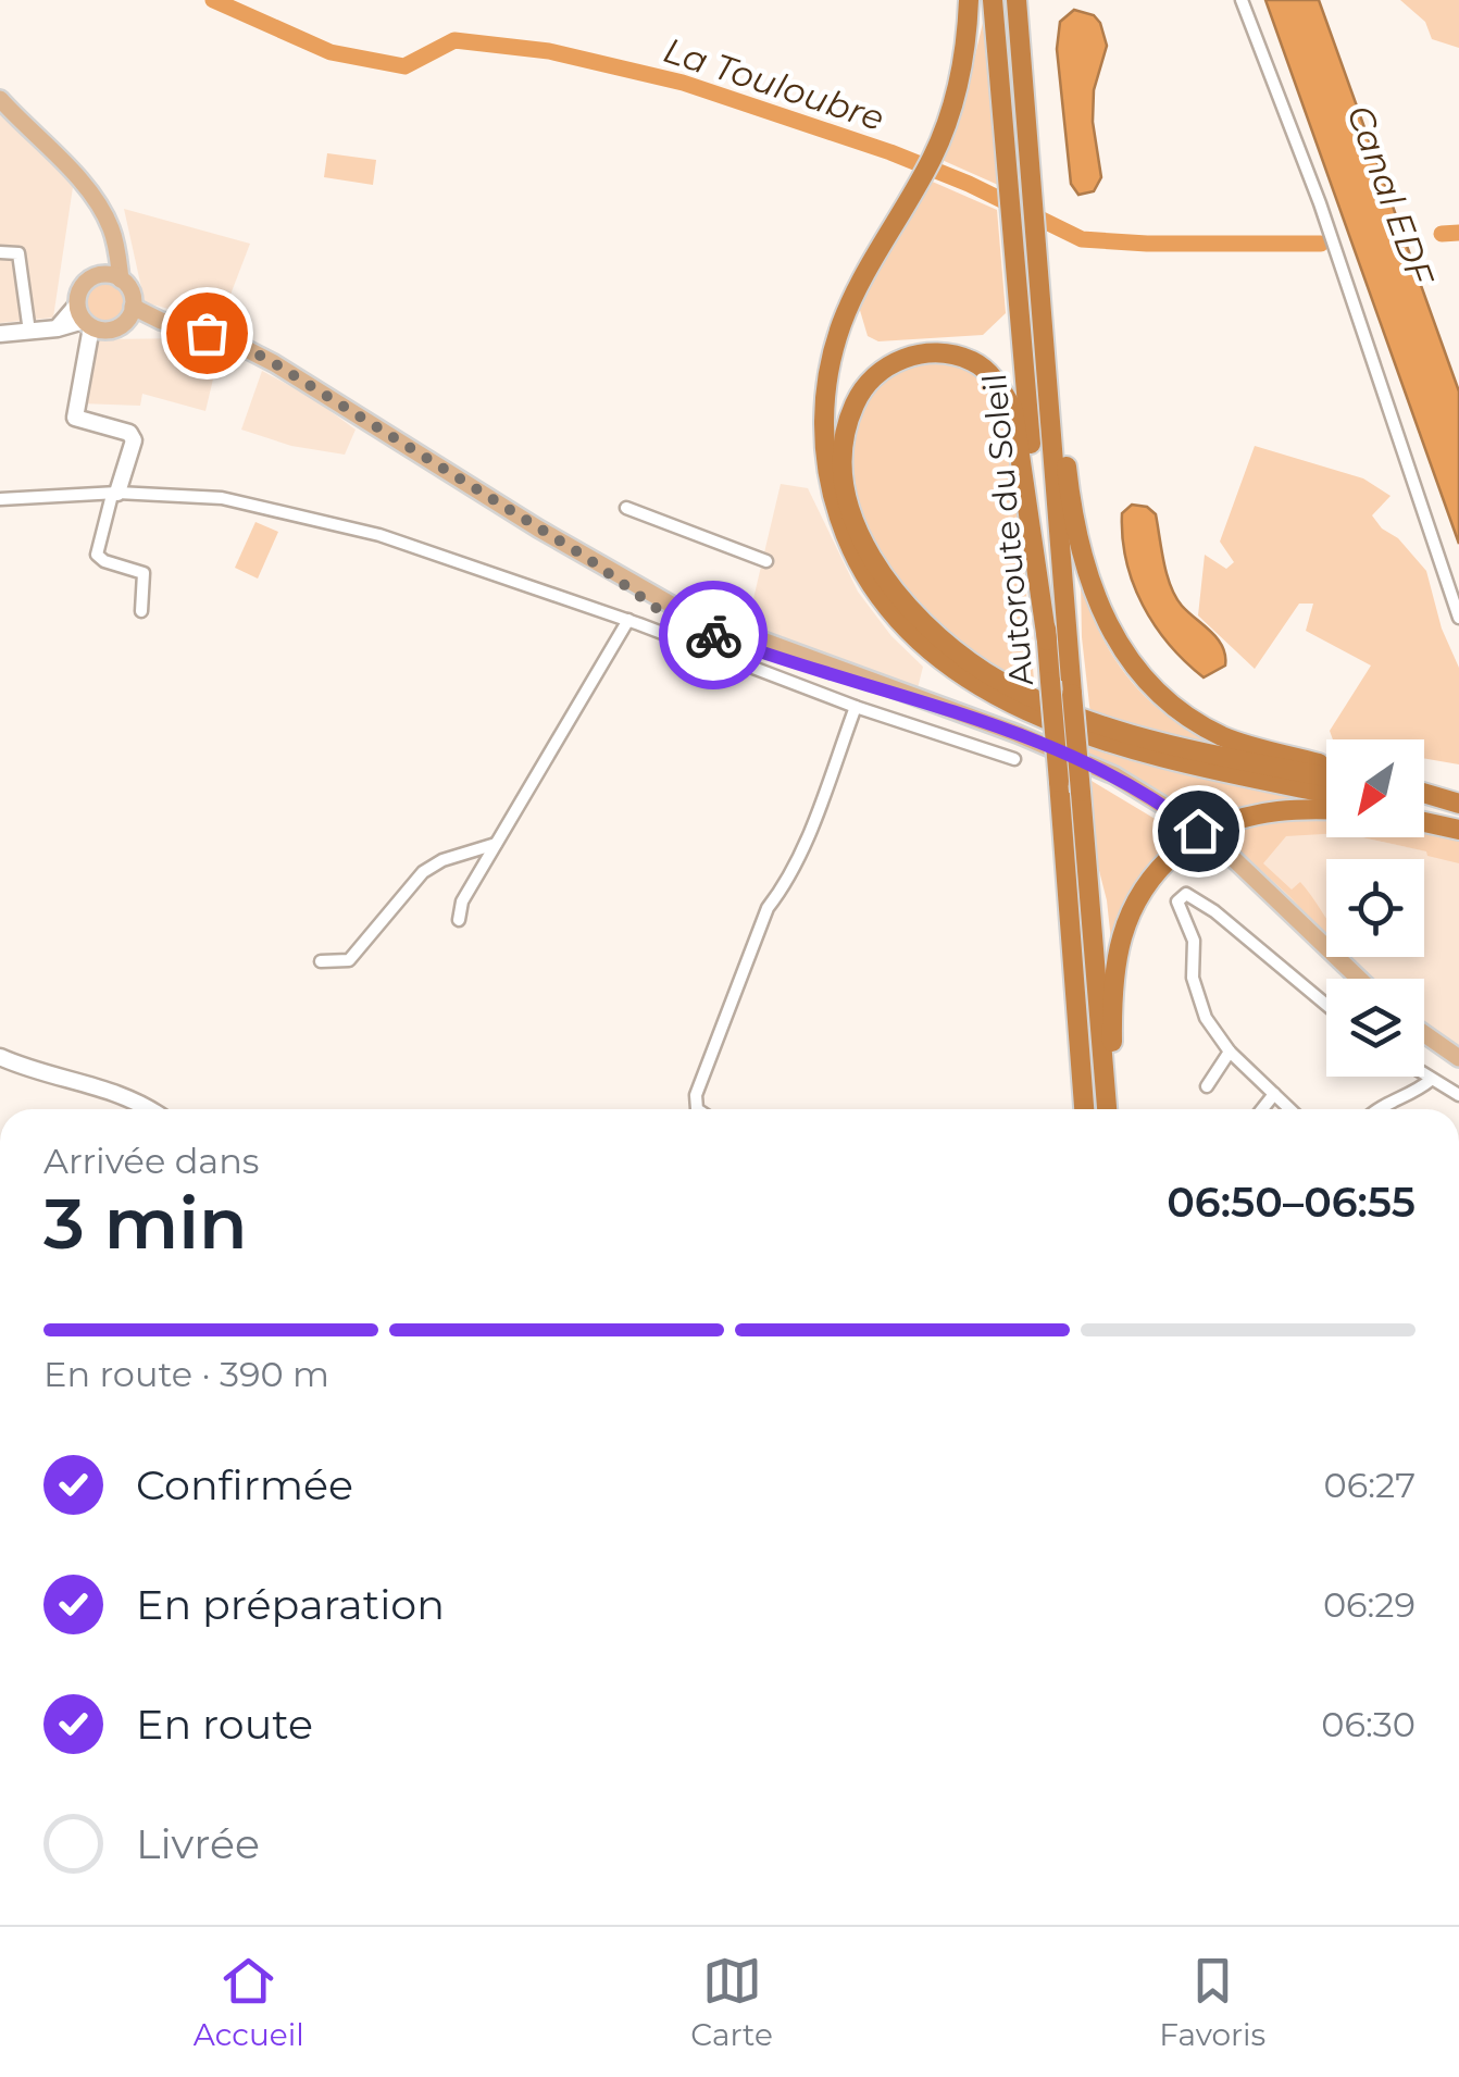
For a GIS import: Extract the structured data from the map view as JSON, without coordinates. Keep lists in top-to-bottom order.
{
  "streets": {
    "highway": ["Autoroute du Soleil"]
  },
  "water": ["La Touloubre", "Canal EDF"],
  "north": "bottom left",
  "page": {
    "heading": ["3 min", "Arrivée dans", "06:50–06:55"],
    "bar": "En route · 390 m",
    "list": [
      ["Confirmée", "06:27"],
      ["En préparation", "06:29"],
      ["En route", "06:30"],
      "Livrée"
    ],
    "tabs": ["Accueil", "Carte", "Favoris"]
  }
}
